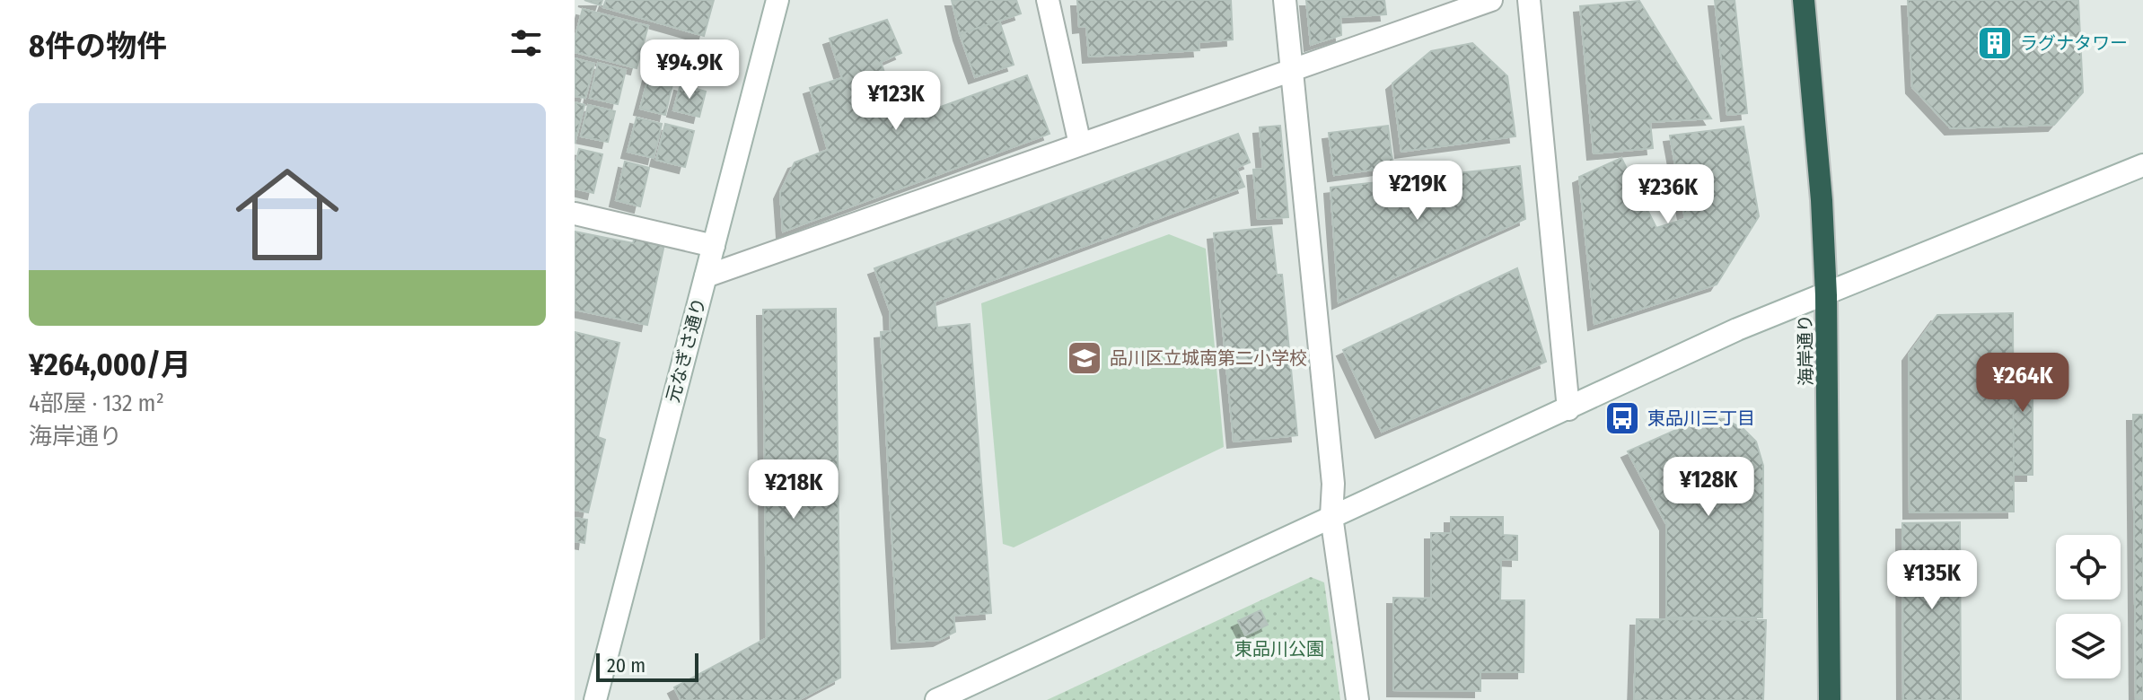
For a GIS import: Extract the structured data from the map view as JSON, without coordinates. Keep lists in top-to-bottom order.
{
  "streets": {
    "highway": ["海岸通り"],
    "street": ["元なぎさ通り"]
  },
  "parks": ["東品川公園"],
  "places": {
    "building": ["ラグナタワー"],
    "school or university": ["品川区立城南第二小学校"],
    "bus stop": ["東品川三丁目"]
  },
  "scale_bar": "20 m",
  "page": {
    "heading": "8件の物件",
    "price": [
      "¥94.9K",
      "¥123K",
      "¥219K",
      "¥236K",
      "¥264K",
      "¥128K",
      "¥218K",
      "¥135K"
    ],
    "list": [
      {
        "name": "¥264,000/月",
        "note": "4部屋 · 132 m² · 海岸通り"
      }
    ],
    "scale": "20 m"
  }
}
